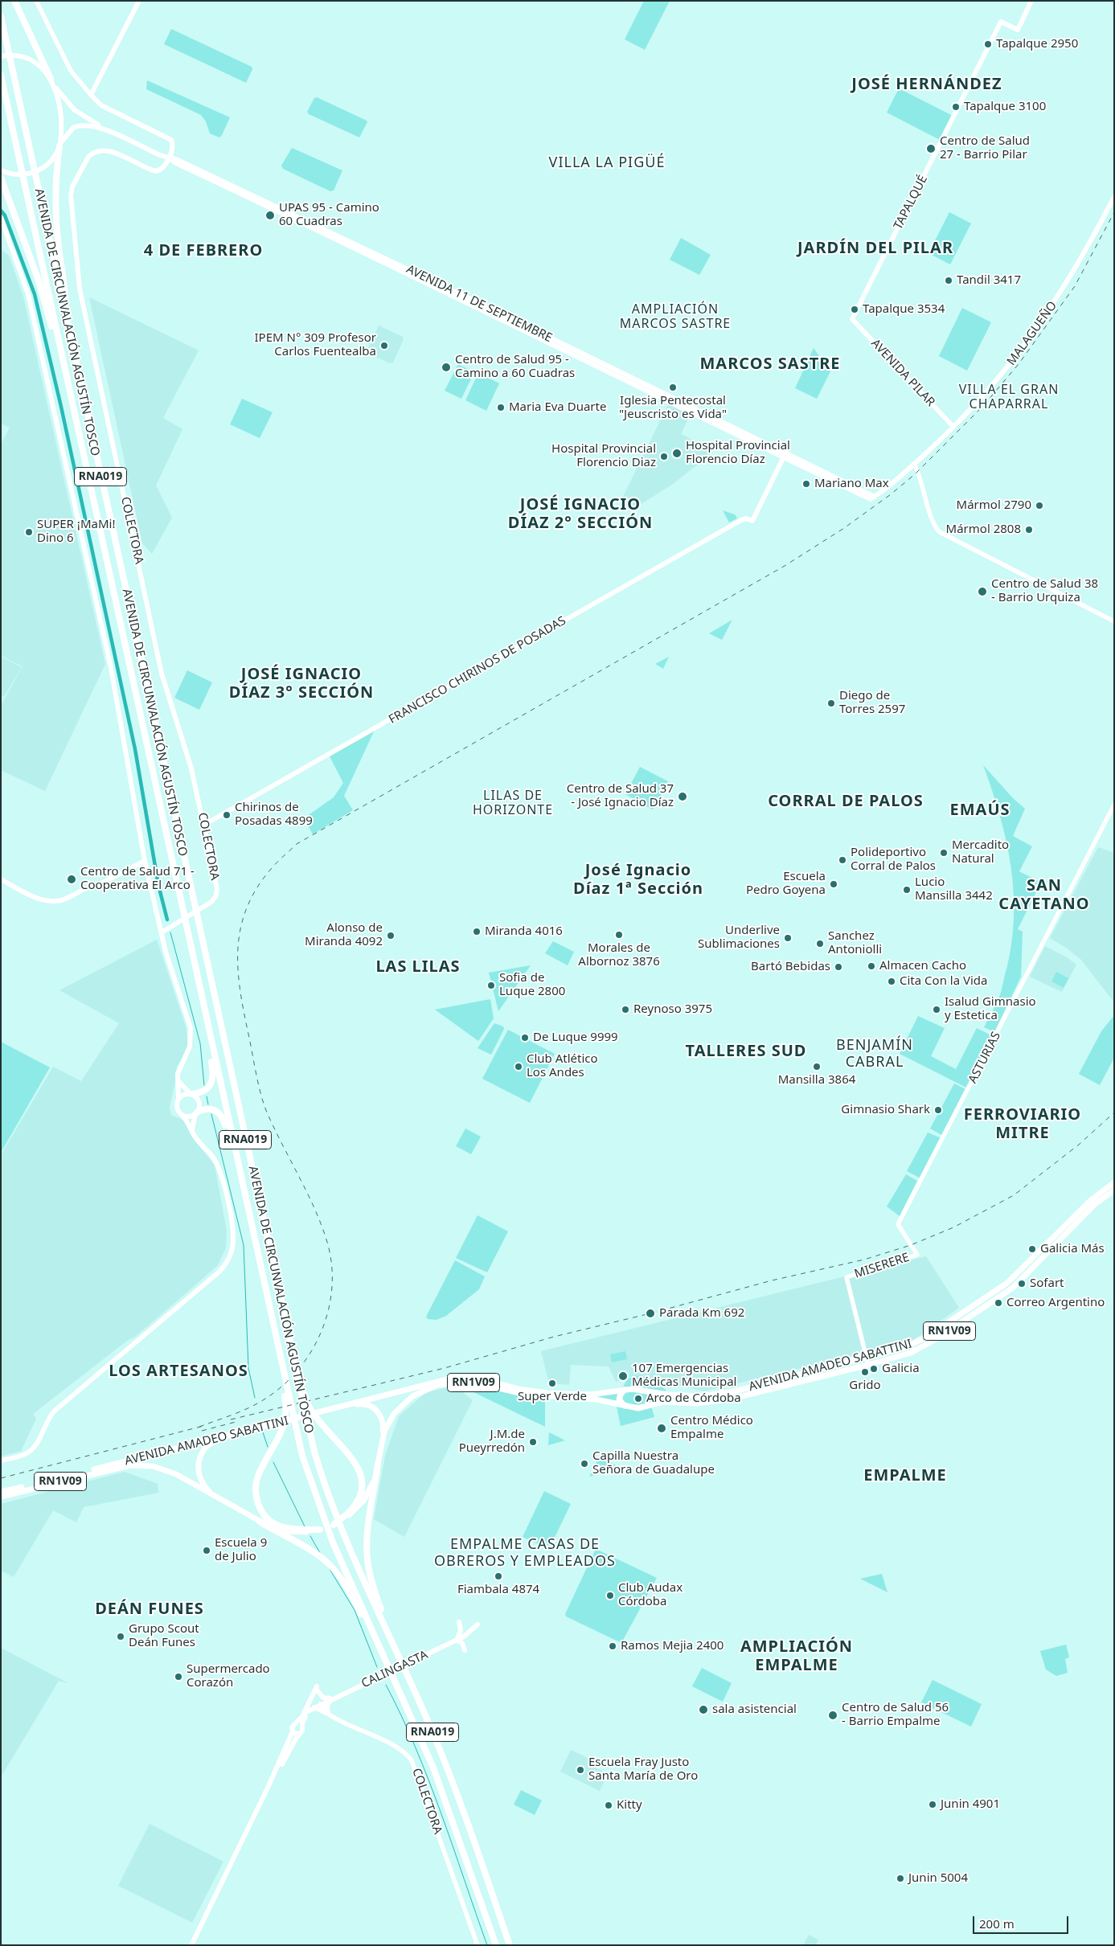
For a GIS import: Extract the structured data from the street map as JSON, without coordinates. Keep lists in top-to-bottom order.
{
  "streets": {
    "highway": ["AVENIDA DE CIRCUNVALACIÓN AGUSTÍN TOSCO", "RNA019"],
    "main road": [
      "TAPALQUÉ",
      "AVENIDA 11 DE SEPTIEMBRE",
      "MALAGUEÑO",
      "AVENIDA PILAR",
      "COLECTORA",
      "FRANCISCO CHIRINOS DE POSADAS",
      "RN1V09",
      "AVENIDA AMADEO SABATTINI",
      "CALINGASTA"
    ],
    "street": ["ASTURIAS", "MISERERE"]
  },
  "crossings": [
    ["TAPALQUÉ", "AVENIDA PILAR"],
    ["AVENIDA 11 DE SEPTIEMBRE", "MALAGUEÑO"],
    ["AVENIDA 11 DE SEPTIEMBRE", "COLECTORA"],
    ["AVENIDA 11 DE SEPTIEMBRE", "FRANCISCO CHIRINOS DE POSADAS"],
    ["AVENIDA DE CIRCUNVALACIÓN AGUSTÍN TOSCO", "AVENIDA AMADEO SABATTINI"],
    ["MALAGUEÑO", "AVENIDA PILAR"],
    ["COLECTORA", "FRANCISCO CHIRINOS DE POSADAS"],
    ["ASTURIAS", "MISERERE"],
    ["MISERERE", "AVENIDA AMADEO SABATTINI"]
  ],
  "districts": [
    "JOSÉ HERNÁNDEZ",
    "VILLA LA PIGÜÉ",
    "JARDÍN DEL PILAR",
    "4 DE FEBRERO",
    "AMPLIACIÓN MARCOS SASTRE",
    "MARCOS SASTRE",
    "VILLA EL GRAN CHAPARRAL",
    "JOSÉ IGNACIO DÍAZ 2° SECCIÓN",
    "JOSÉ IGNACIO DÍAZ 3° SECCIÓN",
    "LILAS DE HORIZONTE",
    "CORRAL DE PALOS",
    "EMAÚS",
    "José Ignacio Díaz 1ª Sección",
    "SAN CAYETANO",
    "LAS LILAS",
    "BENJAMÍN CABRAL",
    "TALLERES SUD",
    "FERROVIARIO MITRE",
    "LOS ARTESANOS",
    "EMPALME",
    "EMPALME CASAS DE OBREROS Y EMPLEADOS",
    "DEÁN FUNES",
    "AMPLIACIÓN EMPALME"
  ],
  "places": [
    "Tapalque 2950",
    "Tapalque 3100",
    "Centro de Salud 27 - Barrio Pilar",
    "UPAS 95 - Camino 60 Cuadras",
    "Tandil 3417",
    "Tapalque 3534",
    "IPEM N° 309 Profesor Carlos Fuentealba",
    "Centro de Salud 95 - Camino a 60 Cuadras",
    "Iglesia Pentecostal \"Jeuscristo es Vida\"",
    "Maria Eva Duarte",
    "Hospital Provincial Florencio Díaz",
    "Hospital Provincial Florencio Diaz",
    "Mariano Max",
    "Mármol 2790",
    "Mármol 2808",
    "SUPER ¡MaMi! Dino 6",
    "Centro de Salud 38 - Barrio Urquiza",
    "Diego de Torres 2597",
    "Centro de Salud 37 - José Ignacio Díaz",
    "Chirinos de Posadas 4899",
    "Mercadito Natural",
    "Polideportivo Corral de Palos",
    "Centro de Salud 71 - Cooperativa El Arco",
    "Escuela Pedro Goyena",
    "Lucio Mansilla 3442",
    "Miranda 4016",
    "Morales de Albornoz 3876",
    "Alonso de Miranda 4092",
    "Underlive Sublimaciones",
    "Sanchez Antoniolli",
    "Almacen Cacho",
    "Bartó Bebidas",
    "Cita Con la Vida",
    "Sofia de Luque 2800",
    "Reynoso 3975",
    "Isalud Gimnasio y Estetica",
    "De Luque 9999",
    "Club Atlético Los Andes",
    "Mansilla 3864",
    "Gimnasio Shark",
    "Galicia Más",
    "Sofart",
    "Correo Argentino",
    "Parada Km 692",
    "Galicia",
    "Grido",
    "107 Emergencias Médicas Municipal",
    "Super Verde",
    "Arco de Córdoba",
    "Centro Médico Empalme",
    "J.M.de Pueyrredón",
    "Capilla Nuestra Señora de Guadalupe",
    "Escuela 9 de Julio",
    "Fiambala 4874",
    "Club Audax Córdoba",
    "Grupo Scout Deán Funes",
    "Ramos Mejia 2400",
    "Supermercado Corazón",
    "sala asistencial",
    "Centro de Salud 56 - Barrio Empalme",
    "Escuela Fray Justo Santa María de Oro",
    "Junin 4901",
    "Kitty",
    "Junin 5004"
  ],
  "scale_bar": "200 m"
}
